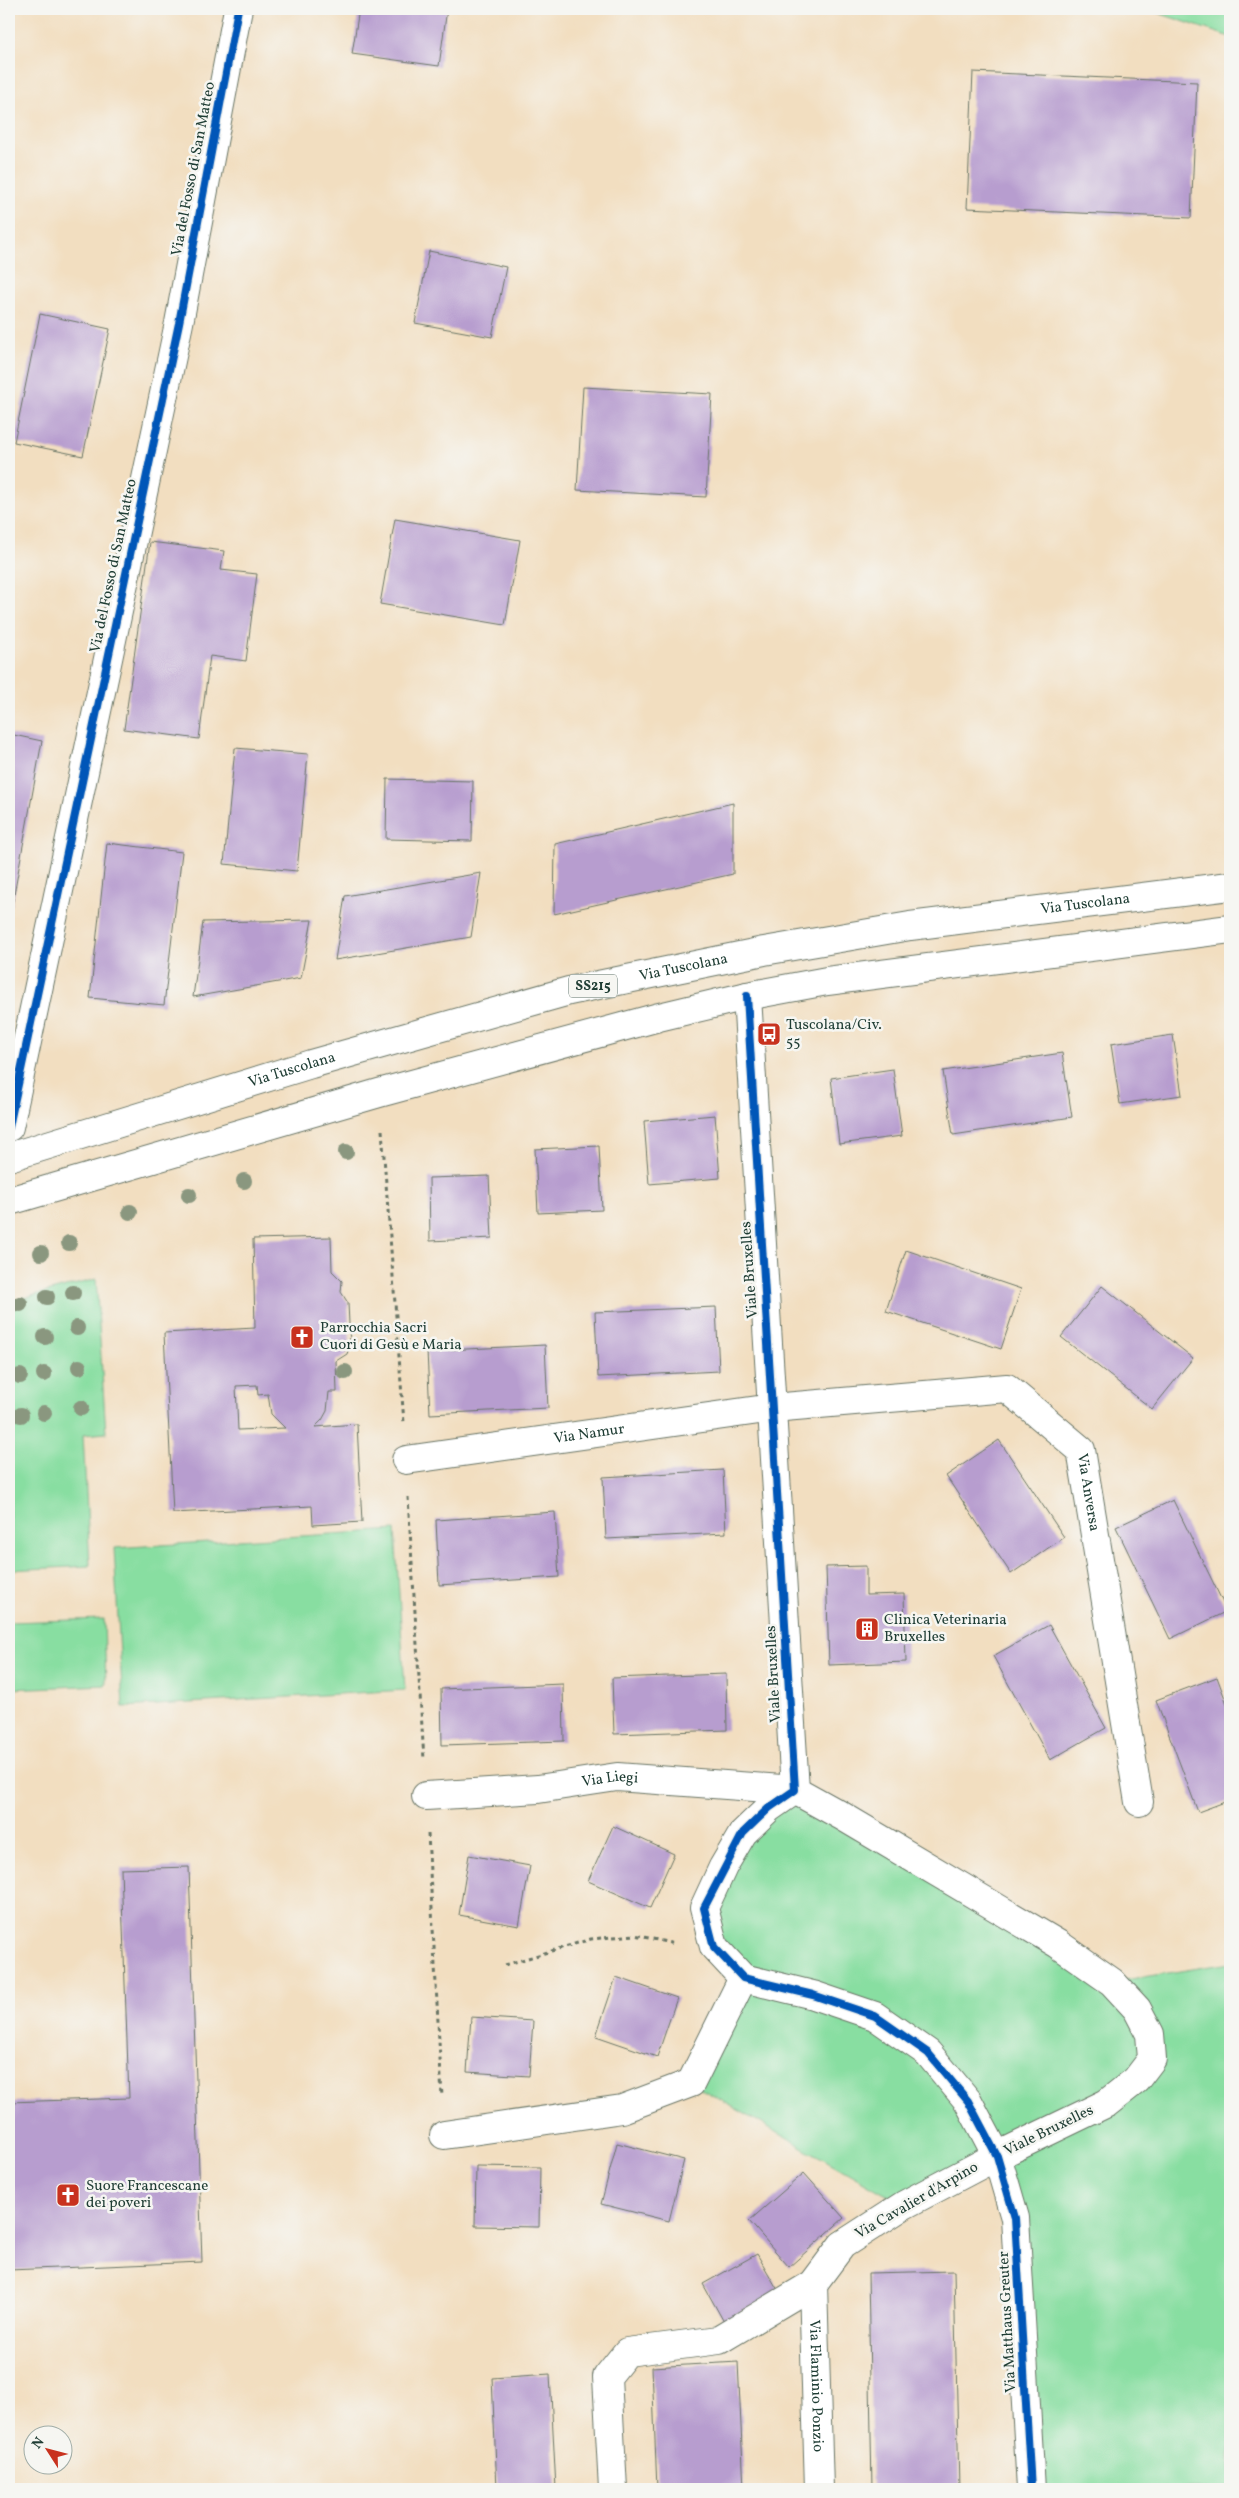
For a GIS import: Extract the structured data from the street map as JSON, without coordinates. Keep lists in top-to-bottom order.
{
  "streets": {
    "street": [
      "Via del Fosso di San Matteo",
      "Via Tuscolana",
      "SS215",
      "Viale Bruxelles",
      "Via Namur",
      "Via Anversa",
      "Via Liegi",
      "Via Cavalier d'Arpino",
      "Via Matthaus Greuter",
      "Via Flaminio Ponzio"
    ]
  },
  "crossings": [
    ["Viale Bruxelles", "Via Namur"],
    ["Viale Bruxelles", "Via Anversa"],
    ["Viale Bruxelles", "Via Liegi"],
    ["Viale Bruxelles", "Via Cavalier d'Arpino"],
    ["Viale Bruxelles", "Via Matthaus Greuter"],
    ["Via Namur", "Via Anversa"],
    ["Via Cavalier d'Arpino", "Via Matthaus Greuter"],
    ["Via Cavalier d'Arpino", "Via Flaminio Ponzio"]
  ],
  "places": {
    "bus stop": ["Tuscolana/Civ. 55"],
    "church": ["Parrocchia Sacri Cuori di Gesù e Maria", "Suore Francescane dei poveri"],
    "building": ["Clinica Veterinaria Bruxelles"]
  },
  "north": "top left"
}
